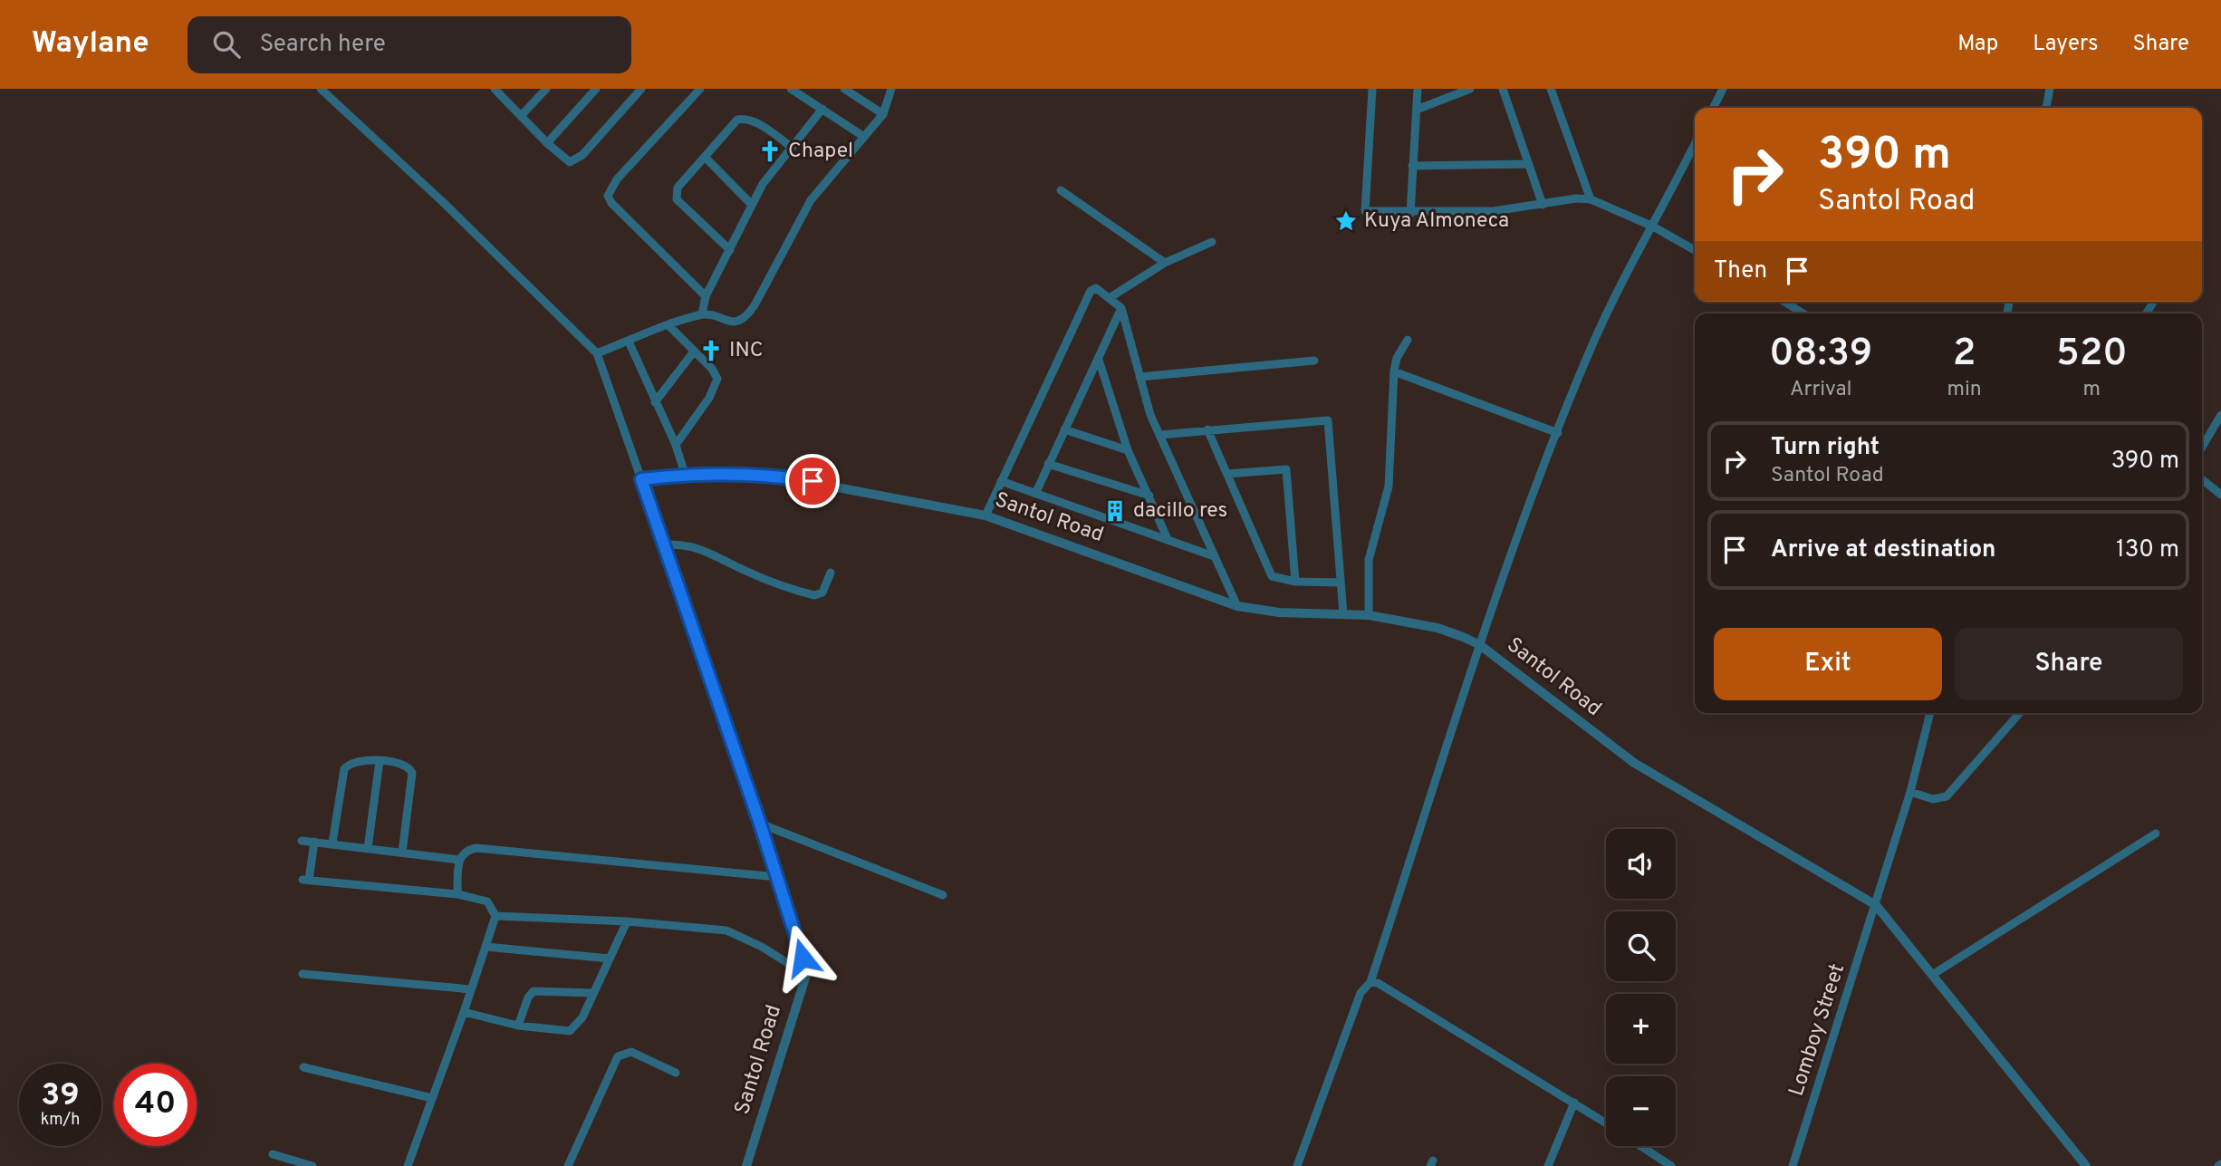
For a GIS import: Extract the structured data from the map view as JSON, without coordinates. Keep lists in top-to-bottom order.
{
  "streets": {
    "street": ["Santol Road", "Lomboy Street"]
  },
  "crossings": [
    ["Santol Road", "Lomboy Street"]
  ],
  "places": {
    "church": ["Chapel", "INC"],
    "place": ["Kuya Almoneca"],
    "building": ["dacillo res"]
  },
  "page": {
    "header": "Waylane",
    "search": "Search here",
    "nav": ["Map", "Layers", "Share"],
    "turn": ["390 m", "Santol Road"],
    "then": "Then",
    "eta": [
      "08:39",
      "Arrival",
      "2",
      "min",
      "520",
      "m"
    ],
    "list": [
      {
        "name": "Turn right",
        "note": "Santol Road",
        "value": "390 m"
      },
      {
        "name": "Arrive at destination",
        "value": "130 m"
      }
    ],
    "buttons": ["Exit", "Share"],
    "map_buttons": ["+", "−"],
    "speed": "39 km/h",
    "limit": "40"
  }
}
